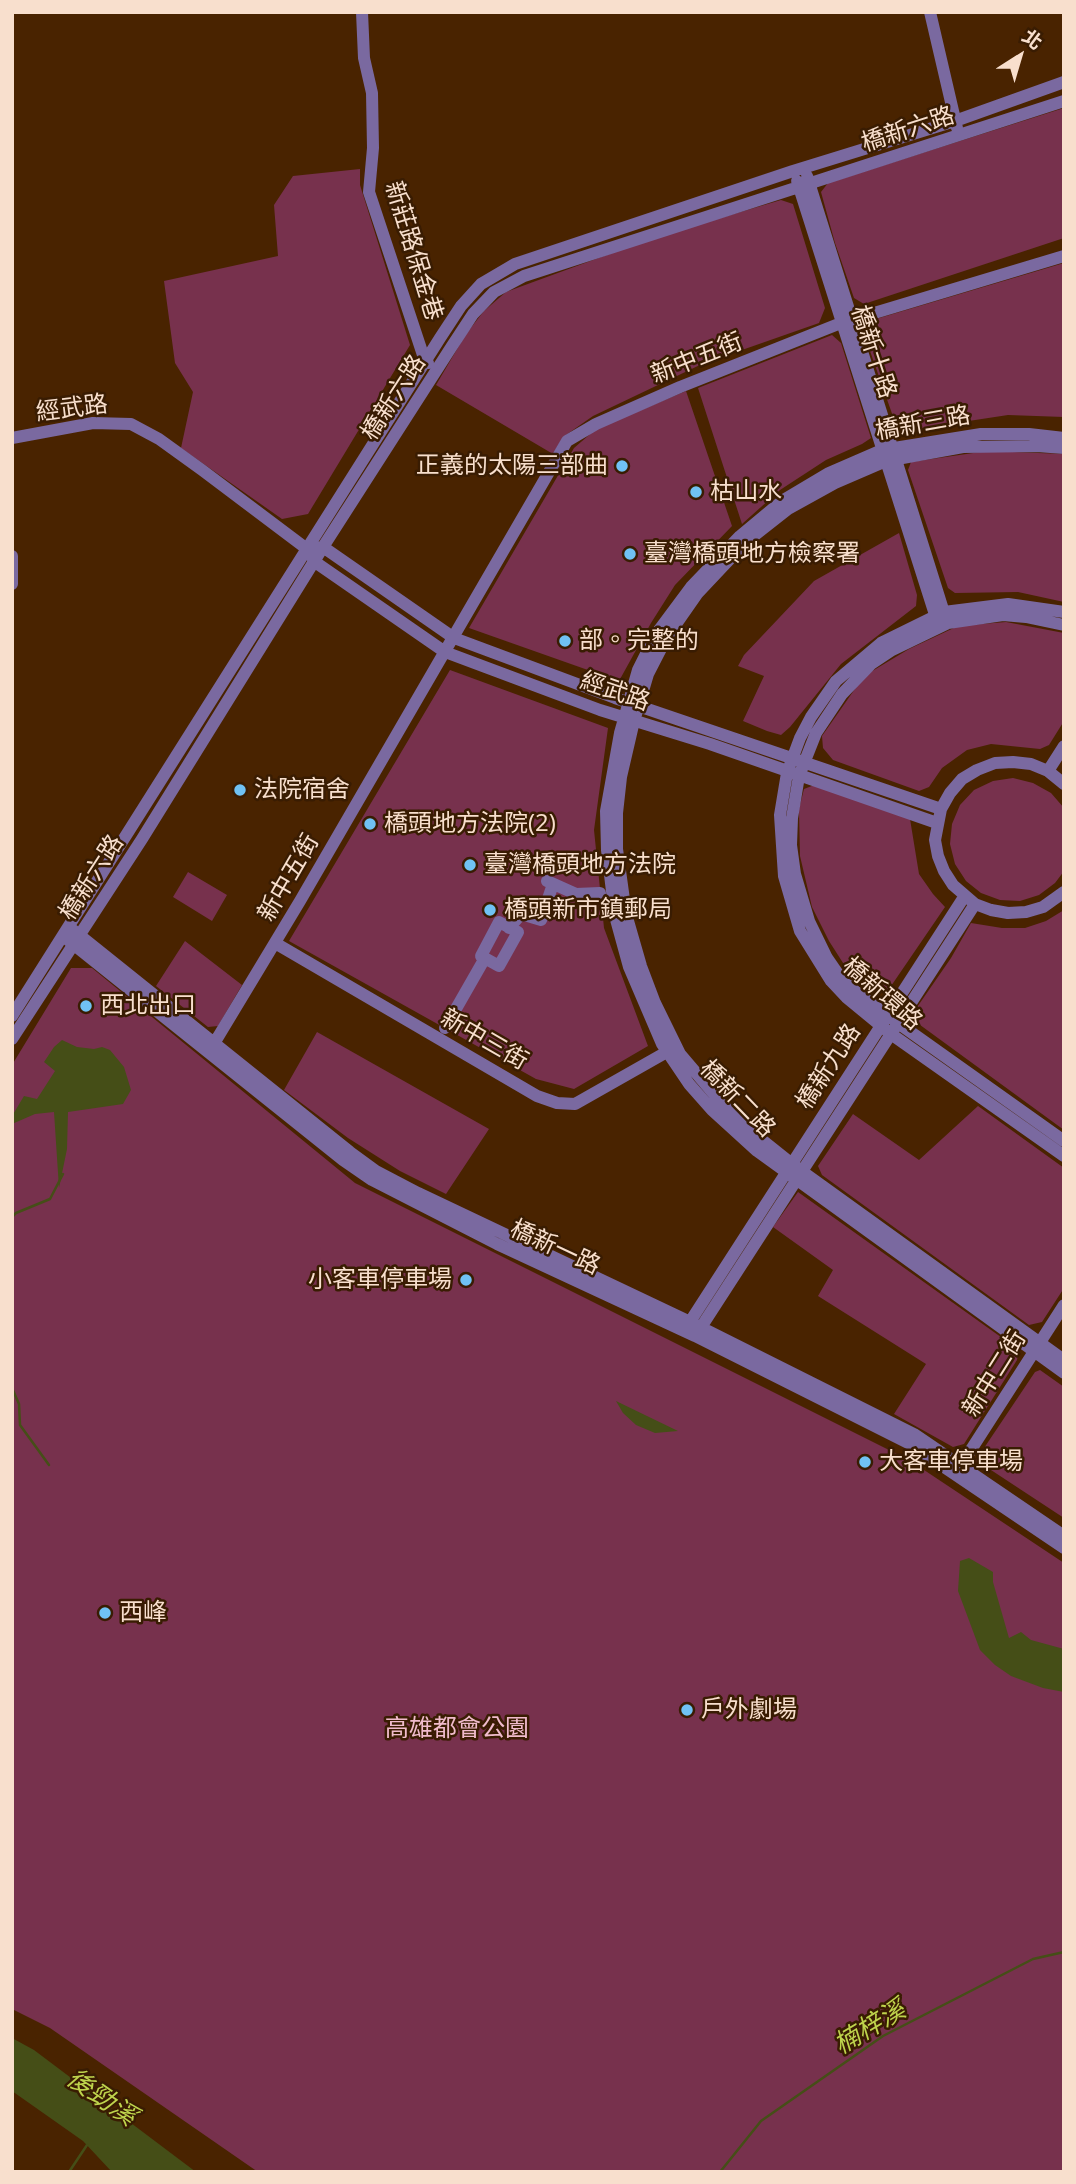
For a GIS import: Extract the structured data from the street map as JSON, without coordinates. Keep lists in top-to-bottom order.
{
  "streets": {
    "street": [
      "橋新六路",
      "新莊路保金巷",
      "橋新十路",
      "新中五街",
      "經武路",
      "橋新三路",
      "橋新環路",
      "新中三街",
      "橋新九路",
      "橋新二路",
      "橋新一路",
      "新中二街"
    ]
  },
  "crossings": [
    ["橋新六路", "新莊路保金巷"],
    ["橋新六路", "橋新十路"],
    ["橋新六路", "經武路"],
    ["橋新六路", "橋新一路"],
    ["橋新十路", "新中五街"],
    ["橋新十路", "橋新三路"],
    ["橋新十路", "橋新環路"],
    ["新中五街", "經武路"],
    ["新中五街", "新中三街"],
    ["新中五街", "橋新一路"],
    ["經武路", "橋新三路"],
    ["經武路", "橋新環路"],
    ["經武路", "橋新二路"],
    ["橋新三路", "橋新二路"],
    ["橋新環路", "橋新九路"],
    ["新中三街", "橋新二路"],
    ["橋新九路", "橋新二路"],
    ["橋新九路", "橋新一路"],
    ["橋新二路", "新中二街"],
    ["橋新一路", "新中二街"]
  ],
  "water": ["楠梓溪", "後勁溪"],
  "parks": ["高雄都會公園"],
  "places": [
    "正義的太陽三部曲",
    "枯山水",
    "臺灣橋頭地方檢察署",
    "部。完整的",
    "法院宿舍",
    "橋頭地方法院(2)",
    "臺灣橋頭地方法院",
    "橋頭新市鎮郵局",
    "西北出口",
    "小客車停車場",
    "大客車停車場",
    "西峰",
    "戶外劇場"
  ],
  "north": "top right"
}
